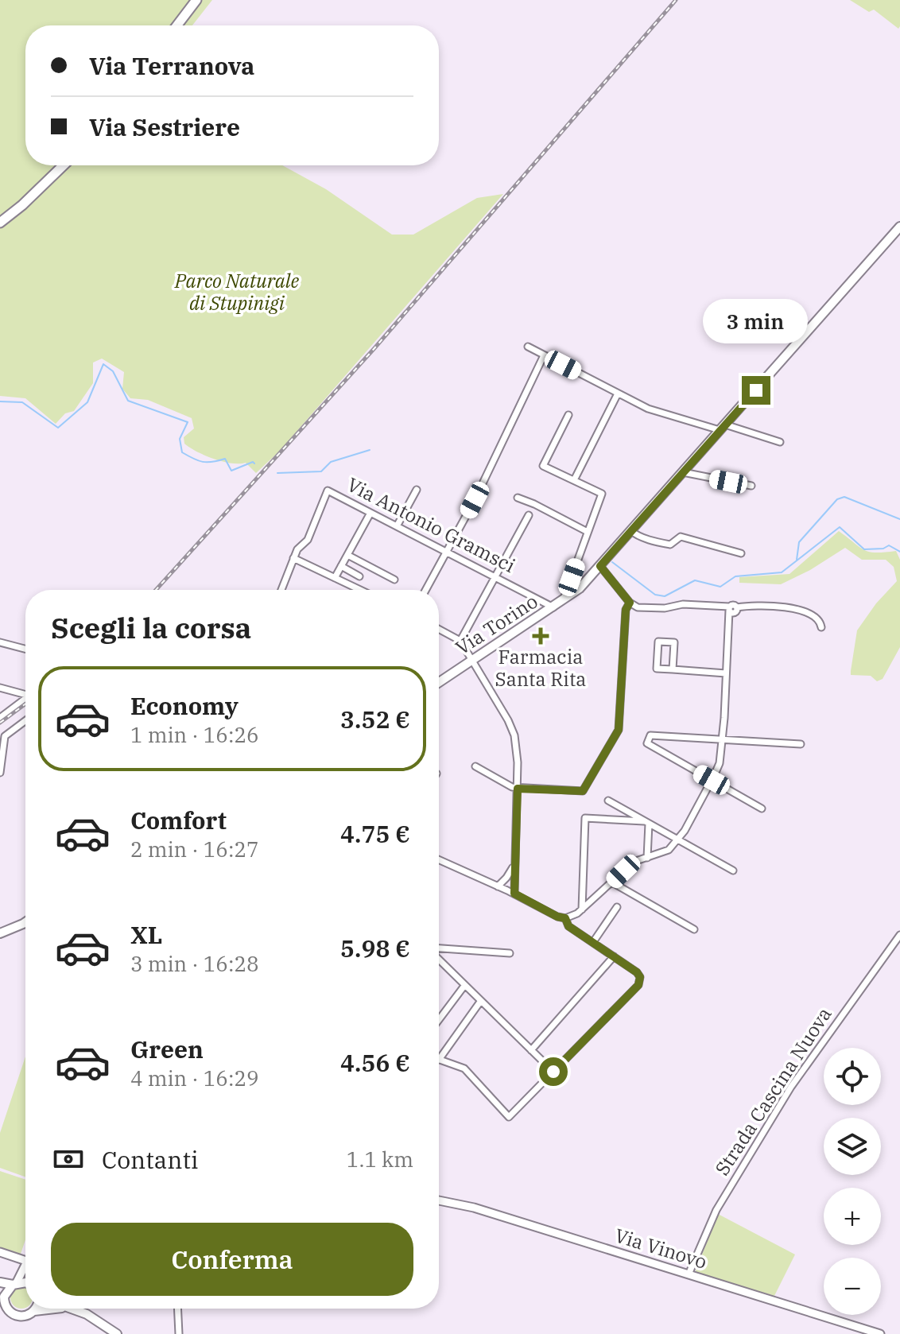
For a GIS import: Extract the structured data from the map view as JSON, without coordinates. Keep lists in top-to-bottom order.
{
  "streets": {
    "main road": ["Via Torino"],
    "street": ["Via Antonio Gramsci", "Strada Cascina Nuova", "Via Vinovo"]
  },
  "crossings": [
    ["Via Antonio Gramsci", "Via Torino"],
    ["Strada Cascina Nuova", "Via Vinovo"]
  ],
  "parks": ["Parco Naturale di Stupinigi"],
  "places": {
    "health": ["Farmacia Santa Rita"]
  },
  "page": {
    "banner": ["Via Terranova", "Via Sestriere"],
    "bubble": "3 min",
    "heading": "Scegli la corsa",
    "list": [
      {
        "name": "Economy",
        "note": "1 min · 16:26",
        "value": "3.52 €"
      },
      {
        "name": "Comfort",
        "note": "2 min · 16:27",
        "value": "4.75 €"
      },
      {
        "name": "XL",
        "note": "3 min · 16:28",
        "value": "5.98 €"
      },
      {
        "name": "Green",
        "note": "4 min · 16:29",
        "value": "4.56 €"
      }
    ],
    "map_buttons": ["+", "−"],
    "pay": ["Contanti", "1.1 km"],
    "buttons": "Conferma"
  }
}
